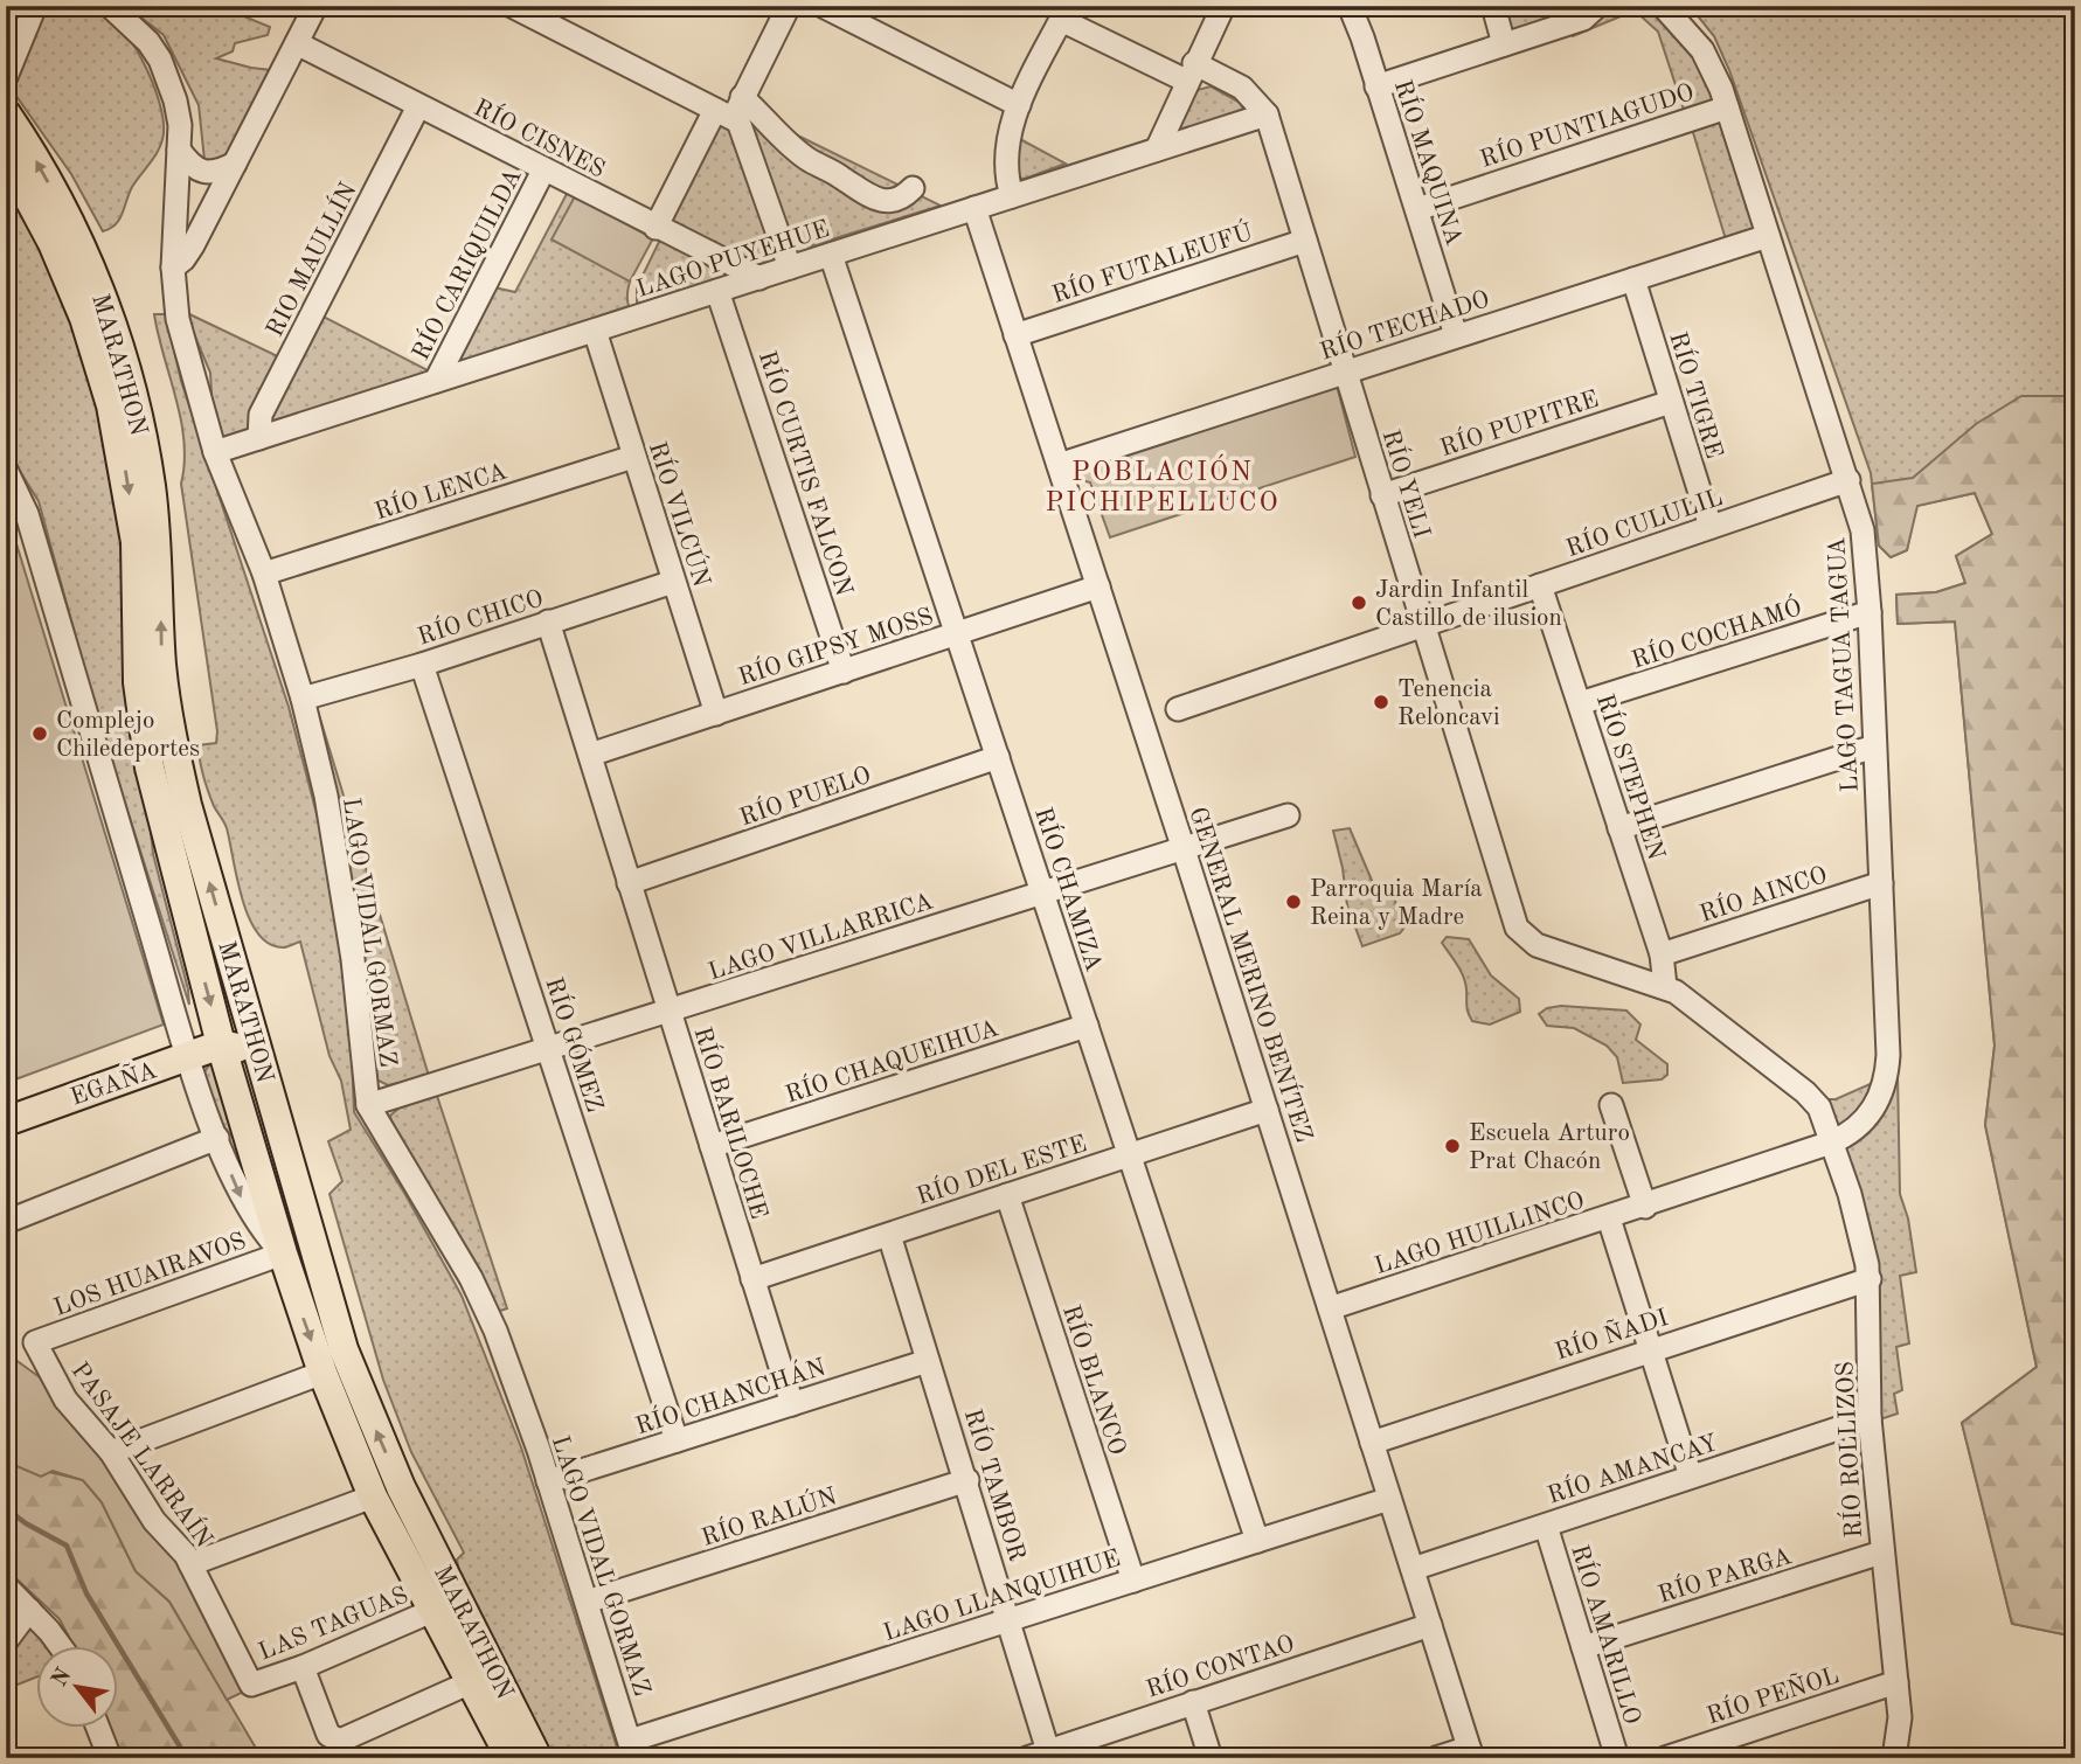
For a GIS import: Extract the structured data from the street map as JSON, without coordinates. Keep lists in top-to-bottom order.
{
  "streets": {
    "main road": ["MARATHON", "EGAÑA"],
    "street": [
      "RÍO PUNTIAGUDO",
      "RÍO CISNES",
      "RÍO MAQUINA",
      "LAGO PUYEHUE",
      "RIO MAULLÍN",
      "RÍO FUTALEUFÚ",
      "RÍO CARIQUILDA",
      "RÍO TECHADO",
      "RÍO TIGRE",
      "RÍO PUPITRE",
      "RÍO CURTIS FALCON",
      "RÍO YELI",
      "RÍO LENCA",
      "RÍO VILCÚN",
      "RÍO CULULIL",
      "RÍO CHICO",
      "RÍO COCHAMÓ",
      "RÍO GIPSY MOSS",
      "LAGO TAGUA TAGUA",
      "RÍO STEPHEN",
      "RÍO PUELO",
      "RÍO CHAMIZA",
      "RÍO AINCO",
      "LAGO VIDAL GORMAZ",
      "LAGO VILLARRICA",
      "GENERAL MERINO BENÍTEZ",
      "RÍO GÓMEZ",
      "RÍO CHAQUEIHUA",
      "RÍO BARILOCHE",
      "RÍO DEL ESTE",
      "LAGO HUILLINCO",
      "LOS HUAIRAVOS",
      "RÍO ÑADI",
      "RÍO BLANCO",
      "RÍO CHANCHÁN",
      "RÍO ROLLIZOS",
      "PASAJE LARRAÍN",
      "RÍO AMANCAY",
      "RÍO TAMBOR",
      "RÍO RALÚN",
      "RÍO PARGA",
      "LAGO LLANQUIHUE",
      "LAS TAGUAS",
      "RÍO AMARILLO",
      "RÍO CONTAO",
      "RÍO PEÑOL"
    ]
  },
  "crossings": [
    ["RÍO PUNTIAGUDO", "RÍO MAQUINA"],
    ["RÍO PUNTIAGUDO", "LAGO TAGUA TAGUA"],
    ["RÍO CISNES", "LAGO PUYEHUE"],
    ["RÍO CISNES", "RIO MAULLÍN"],
    ["RÍO CISNES", "RÍO CARIQUILDA"],
    ["RÍO MAQUINA", "RÍO TECHADO"],
    ["LAGO PUYEHUE", "RIO MAULLÍN"],
    ["LAGO PUYEHUE", "RÍO CARIQUILDA"],
    ["LAGO PUYEHUE", "RÍO CURTIS FALCON"],
    ["LAGO PUYEHUE", "RÍO YELI"],
    ["LAGO PUYEHUE", "RÍO VILCÚN"],
    ["LAGO PUYEHUE", "RÍO CHAMIZA"],
    ["LAGO PUYEHUE", "LAGO VIDAL GORMAZ"],
    ["LAGO PUYEHUE", "GENERAL MERINO BENÍTEZ"],
    ["RÍO FUTALEUFÚ", "RÍO YELI"],
    ["RÍO FUTALEUFÚ", "GENERAL MERINO BENÍTEZ"],
    ["RÍO TECHADO", "RÍO TIGRE"],
    ["RÍO TECHADO", "RÍO YELI"],
    ["RÍO TECHADO", "LAGO TAGUA TAGUA"],
    ["RÍO TECHADO", "GENERAL MERINO BENÍTEZ"],
    ["MARATHON", "EGAÑA"],
    ["MARATHON", "LOS HUAIRAVOS"],
    ["MARATHON", "LAS TAGUAS"],
    ["RÍO TIGRE", "RÍO PUPITRE"],
    ["RÍO TIGRE", "RÍO CULULIL"],
    ["RÍO PUPITRE", "RÍO YELI"],
    ["RÍO CURTIS FALCON", "RÍO GIPSY MOSS"],
    ["RÍO YELI", "RÍO CULULIL"],
    ["RÍO YELI", "RÍO ROLLIZOS"],
    ["RÍO LENCA", "RÍO VILCÚN"],
    ["RÍO LENCA", "LAGO VIDAL GORMAZ"],
    ["RÍO VILCÚN", "RÍO CHICO"],
    ["RÍO VILCÚN", "RÍO GIPSY MOSS"],
    ["RÍO CULULIL", "LAGO TAGUA TAGUA"],
    ["RÍO CULULIL", "RÍO STEPHEN"],
    ["RÍO CHICO", "LAGO VIDAL GORMAZ"],
    ["RÍO CHICO", "RÍO GÓMEZ"],
    ["RÍO CHICO", "RÍO BARILOCHE"],
    ["RÍO COCHAMÓ", "LAGO TAGUA TAGUA"],
    ["RÍO COCHAMÓ", "RÍO STEPHEN"],
    ["RÍO GIPSY MOSS", "RÍO CHAMIZA"],
    ["RÍO GIPSY MOSS", "GENERAL MERINO BENÍTEZ"],
    ["RÍO GIPSY MOSS", "RÍO BARILOCHE"],
    ["LAGO TAGUA TAGUA", "RÍO AINCO"],
    ["LAGO TAGUA TAGUA", "LAGO HUILLINCO"],
    ["LAGO TAGUA TAGUA", "RÍO ROLLIZOS"],
    ["RÍO STEPHEN", "RÍO AINCO"],
    ["RÍO STEPHEN", "RÍO ROLLIZOS"],
    ["RÍO PUELO", "RÍO CHAMIZA"],
    ["RÍO PUELO", "RÍO BARILOCHE"],
    ["RÍO CHAMIZA", "LAGO VILLARRICA"],
    ["RÍO CHAMIZA", "RÍO CHAQUEIHUA"],
    ["RÍO CHAMIZA", "RÍO DEL ESTE"],
    ["RÍO CHAMIZA", "LAGO LLANQUIHUE"],
    ["LAGO VIDAL GORMAZ", "LAGO VILLARRICA"],
    ["LAGO VIDAL GORMAZ", "RÍO CHANCHÁN"],
    ["LAGO VIDAL GORMAZ", "RÍO RALÚN"],
    ["LAGO VIDAL GORMAZ", "LAGO LLANQUIHUE"],
    ["LAGO VILLARRICA", "GENERAL MERINO BENÍTEZ"],
    ["LAGO VILLARRICA", "RÍO GÓMEZ"],
    ["LAGO VILLARRICA", "RÍO BARILOCHE"],
    ["GENERAL MERINO BENÍTEZ", "RÍO DEL ESTE"],
    ["GENERAL MERINO BENÍTEZ", "LAGO HUILLINCO"],
    ["GENERAL MERINO BENÍTEZ", "RÍO ÑADI"],
    ["GENERAL MERINO BENÍTEZ", "RÍO AMANCAY"],
    ["GENERAL MERINO BENÍTEZ", "LAGO LLANQUIHUE"],
    ["GENERAL MERINO BENÍTEZ", "RÍO CONTAO"],
    ["RÍO GÓMEZ", "RÍO CHANCHÁN"],
    ["RÍO CHAQUEIHUA", "RÍO BARILOCHE"],
    ["RÍO BARILOCHE", "RÍO DEL ESTE"],
    ["RÍO BARILOCHE", "RÍO CHANCHÁN"],
    ["RÍO DEL ESTE", "RÍO BLANCO"],
    ["RÍO DEL ESTE", "RÍO TAMBOR"],
    ["LAGO HUILLINCO", "RÍO ROLLIZOS"],
    ["LOS HUAIRAVOS", "PASAJE LARRAÍN"],
    ["RÍO ÑADI", "RÍO ROLLIZOS"],
    ["RÍO BLANCO", "LAGO LLANQUIHUE"],
    ["RÍO CHANCHÁN", "RÍO TAMBOR"],
    ["RÍO ROLLIZOS", "RÍO AMANCAY"],
    ["RÍO ROLLIZOS", "RÍO PARGA"],
    ["RÍO ROLLIZOS", "RÍO PEÑOL"],
    ["PASAJE LARRAÍN", "LAS TAGUAS"],
    ["RÍO AMANCAY", "RÍO AMARILLO"],
    ["RÍO TAMBOR", "RÍO RALÚN"],
    ["RÍO TAMBOR", "LAGO LLANQUIHUE"],
    ["RÍO TAMBOR", "RÍO CONTAO"],
    ["RÍO PARGA", "RÍO AMARILLO"]
  ],
  "districts": ["POBLACIÓN PICHIPELLUCO"],
  "places": [
    "Jardin Infantil Castillo de ilusion",
    "Tenencia Reloncavi",
    "Complejo Chiledeportes",
    "Parroquia María Reina y Madre",
    "Escuela Arturo Prat Chacón"
  ],
  "north": "top left"
}
